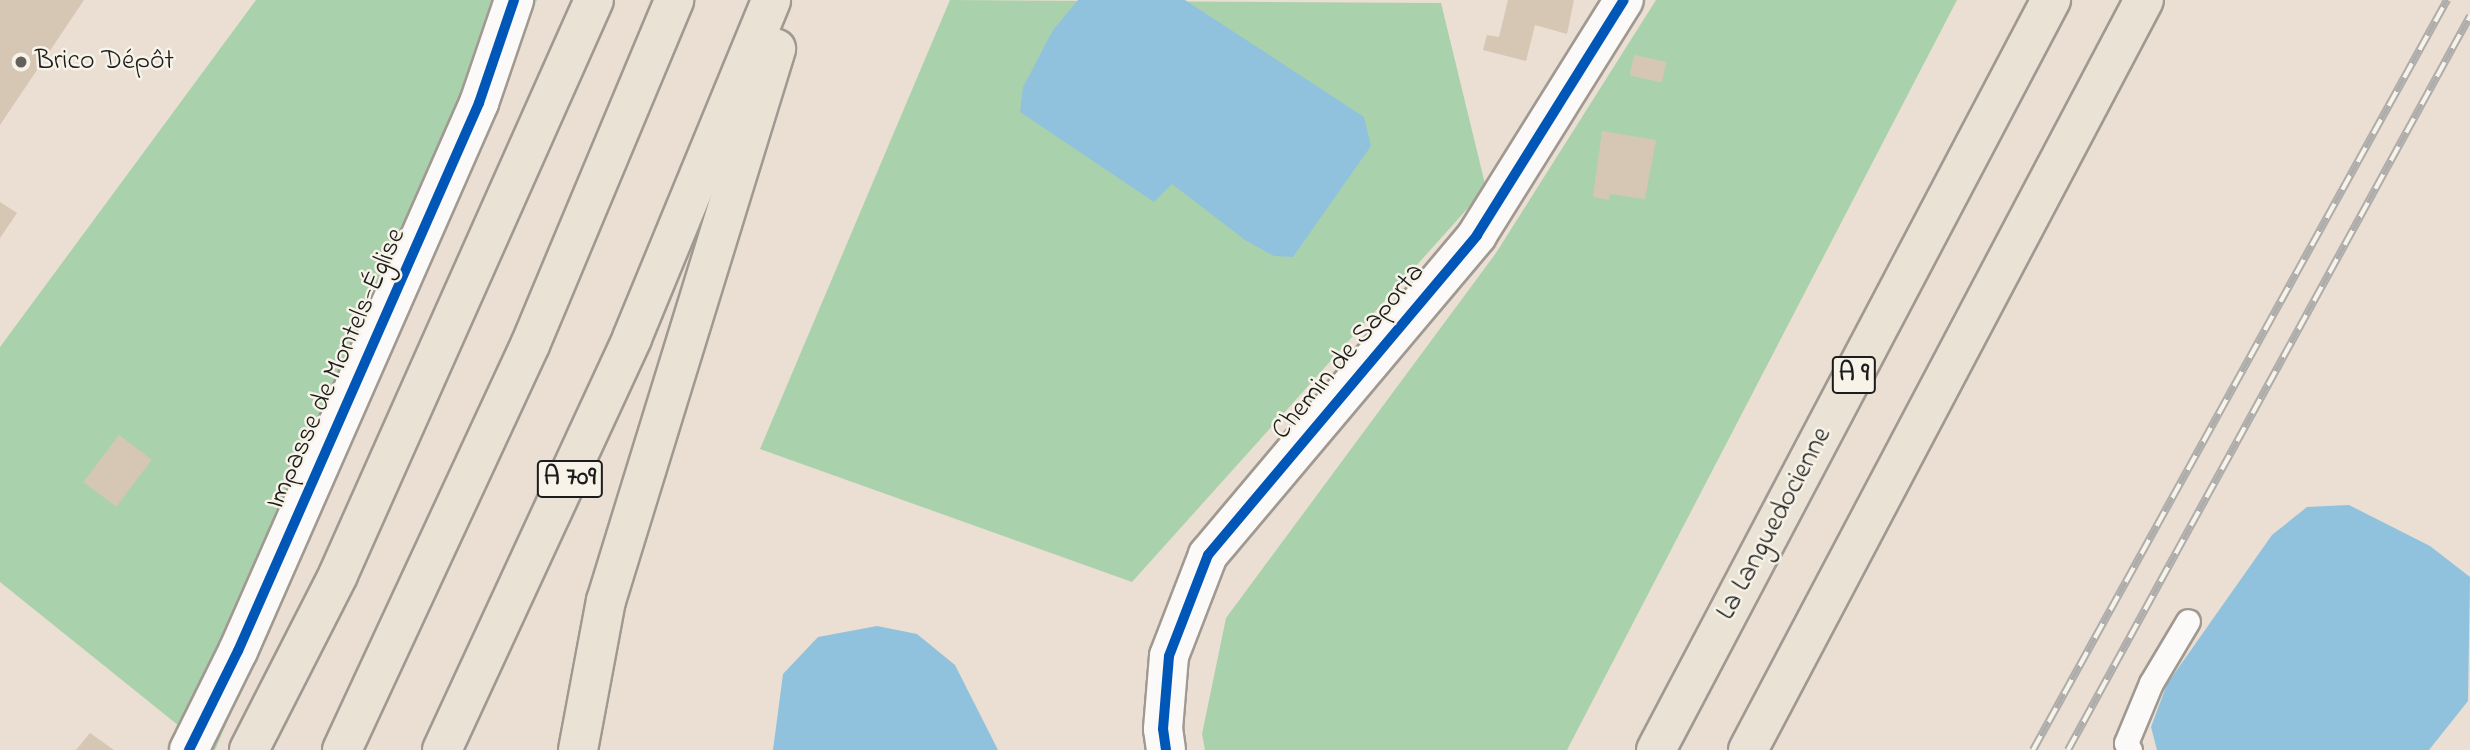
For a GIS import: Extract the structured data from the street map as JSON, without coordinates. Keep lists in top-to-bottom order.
{
  "streets": {
    "highway": ["A 9", "A 709", "La Languedocienne"],
    "street": ["Chemin de Saporta", "Impasse de Montels-Église"]
  },
  "places": ["Brico Dépôt"]
}
